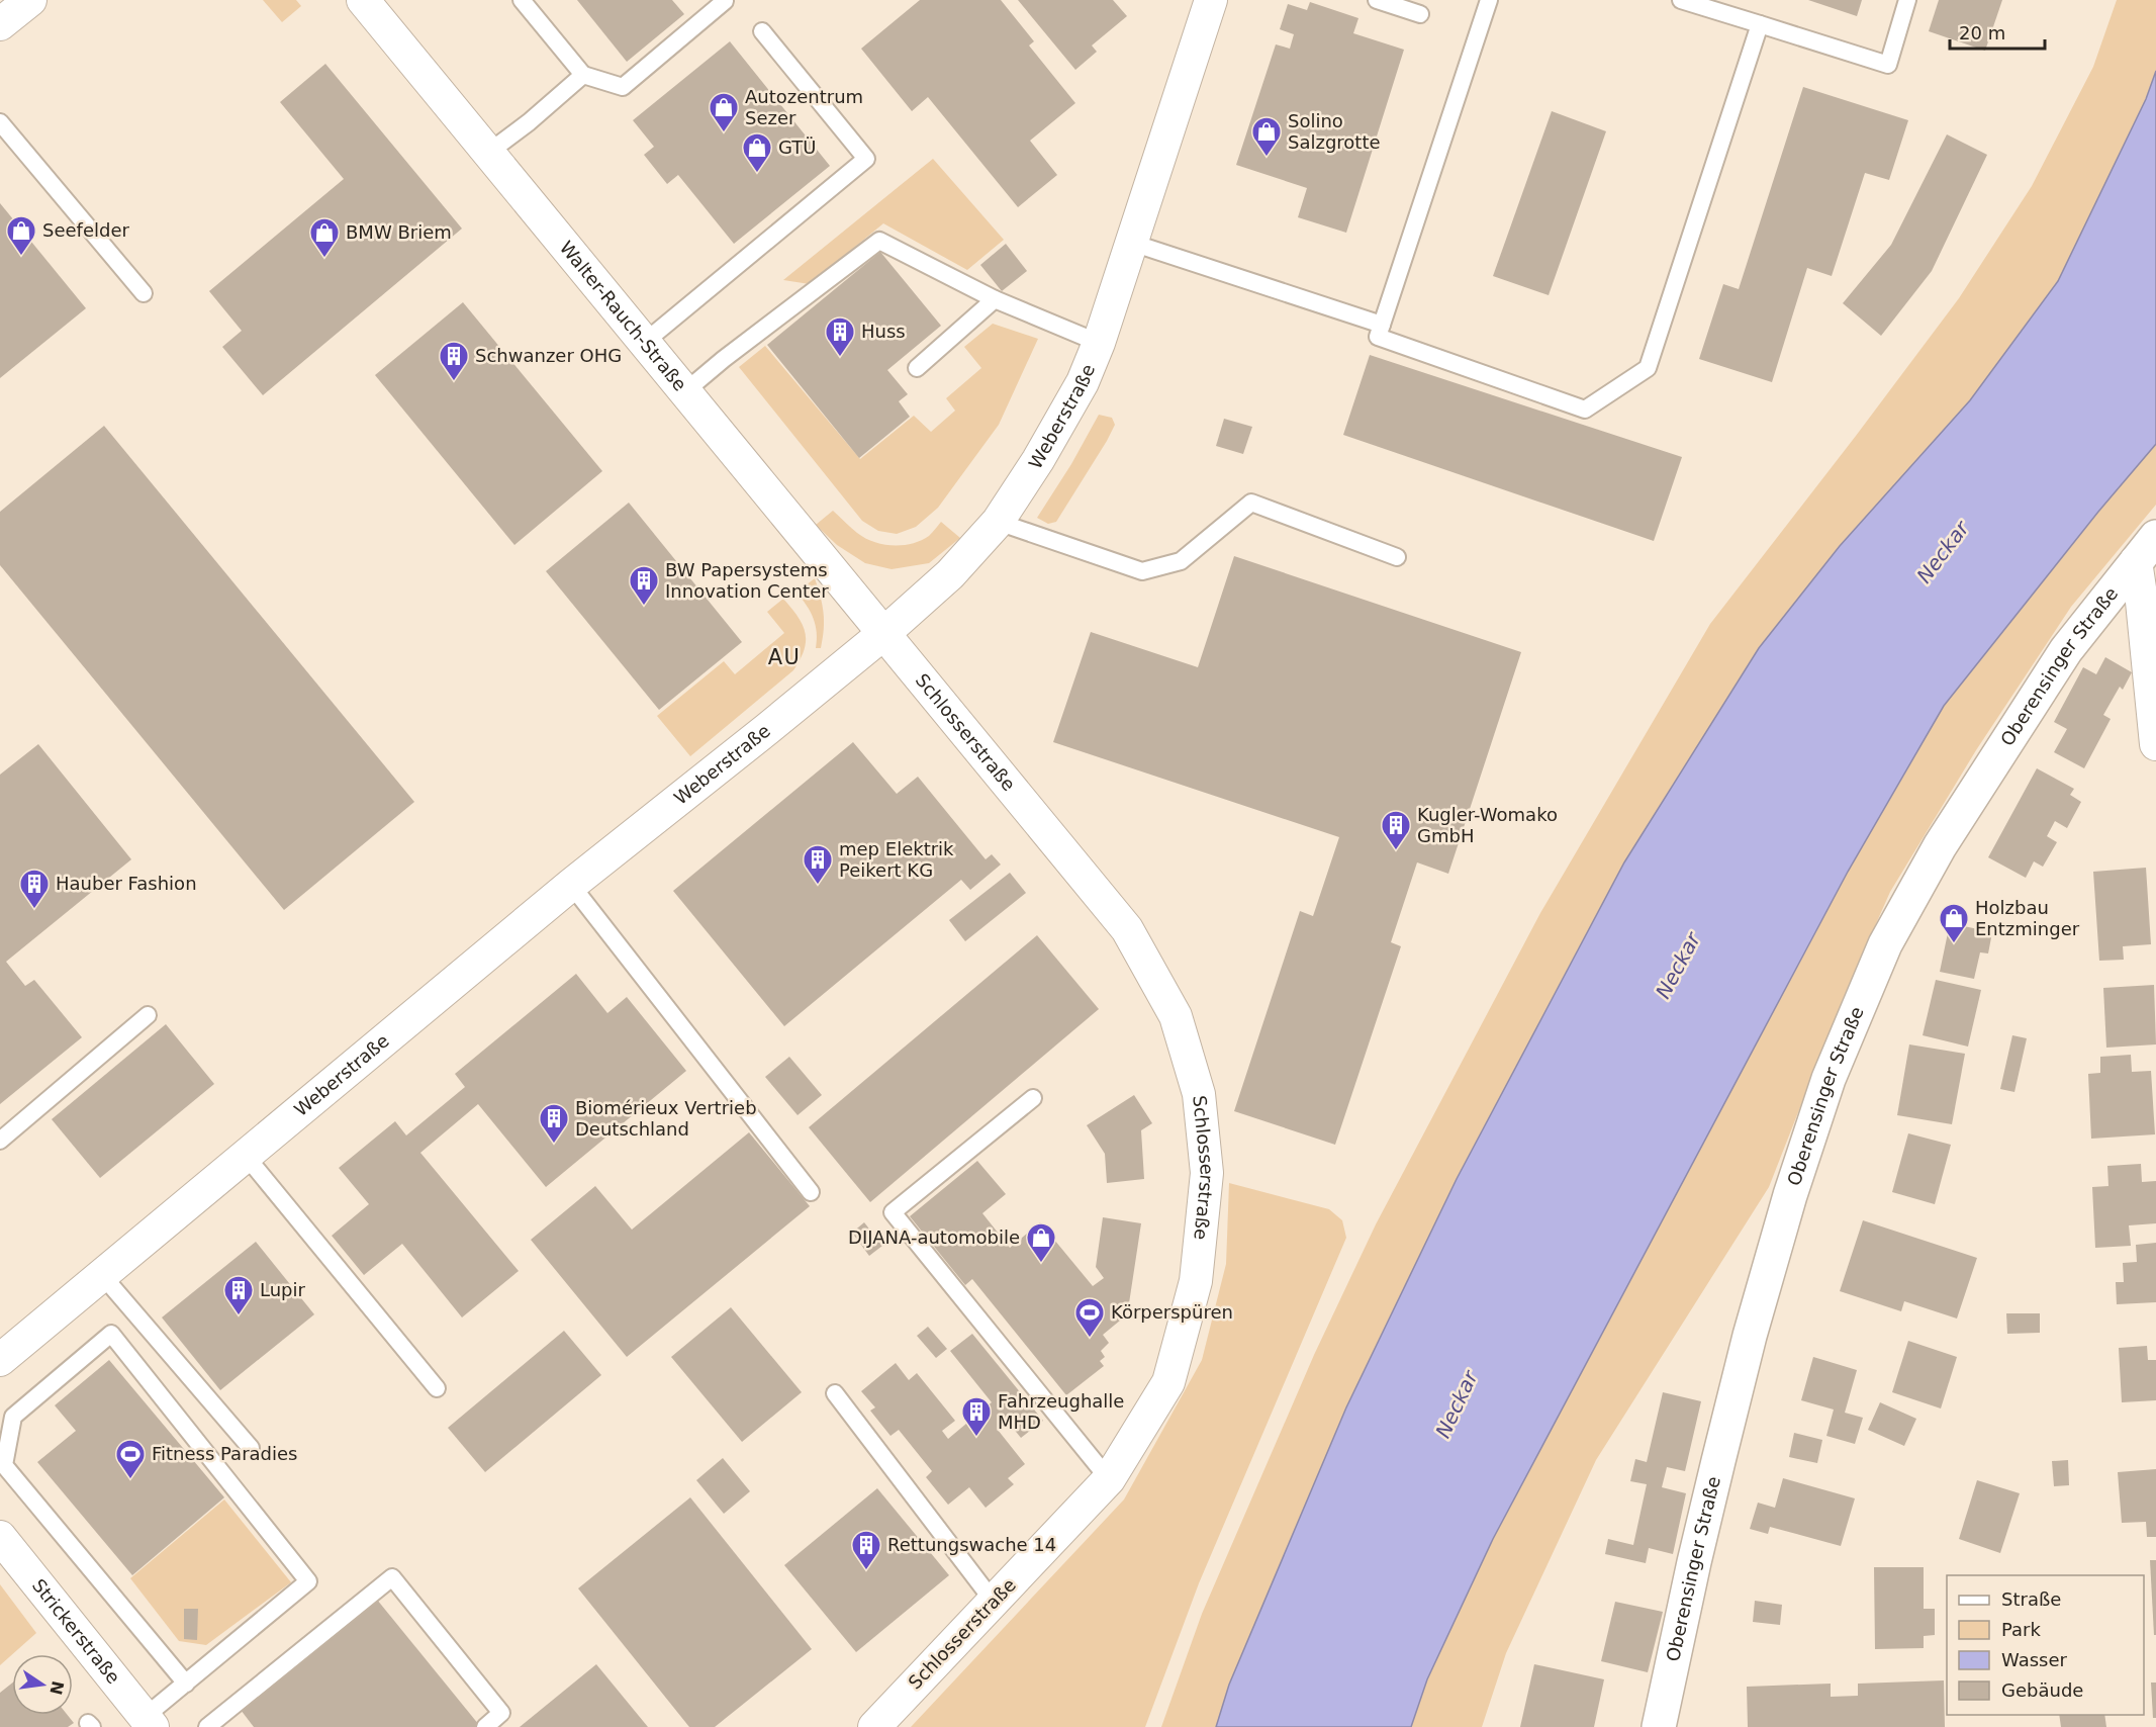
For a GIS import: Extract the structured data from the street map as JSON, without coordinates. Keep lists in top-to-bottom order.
{
  "streets": {
    "street": [
      "Walter-Rauch-Straße",
      "Weberstraße",
      "Oberensinger Straße",
      "Schlosserstraße",
      "Strickerstraße"
    ]
  },
  "crossings": [
    ["Walter-Rauch-Straße", "Weberstraße"],
    ["Walter-Rauch-Straße", "Schlosserstraße"],
    ["Weberstraße", "Schlosserstraße"]
  ],
  "districts": ["AU"],
  "water": ["Neckar"],
  "places": {
    "shop": [
      "Autozentrum Sezer",
      "Solino Salzgrotte",
      "GTÜ",
      "Seefelder",
      "BMW Briem",
      "Holzbau Entzminger",
      "DIJANA-automobile"
    ],
    "building": [
      "Huss",
      "Schwanzer OHG",
      "BW Papersystems Innovation Center",
      "Kugler-Womako GmbH",
      "mep Elektrik Peikert KG",
      "Hauber Fashion",
      "Biomérieux Vertrieb Deutschland",
      "Lupir",
      "Fahrzeughalle MHD",
      "Rettungswache 14"
    ],
    "sports": ["Körperspüren", "Fitness Paradies"]
  },
  "legend": [
    "Straße",
    "Park",
    "Wasser",
    "Gebäude"
  ],
  "scale_bar": "20 m",
  "north": "right"
}
